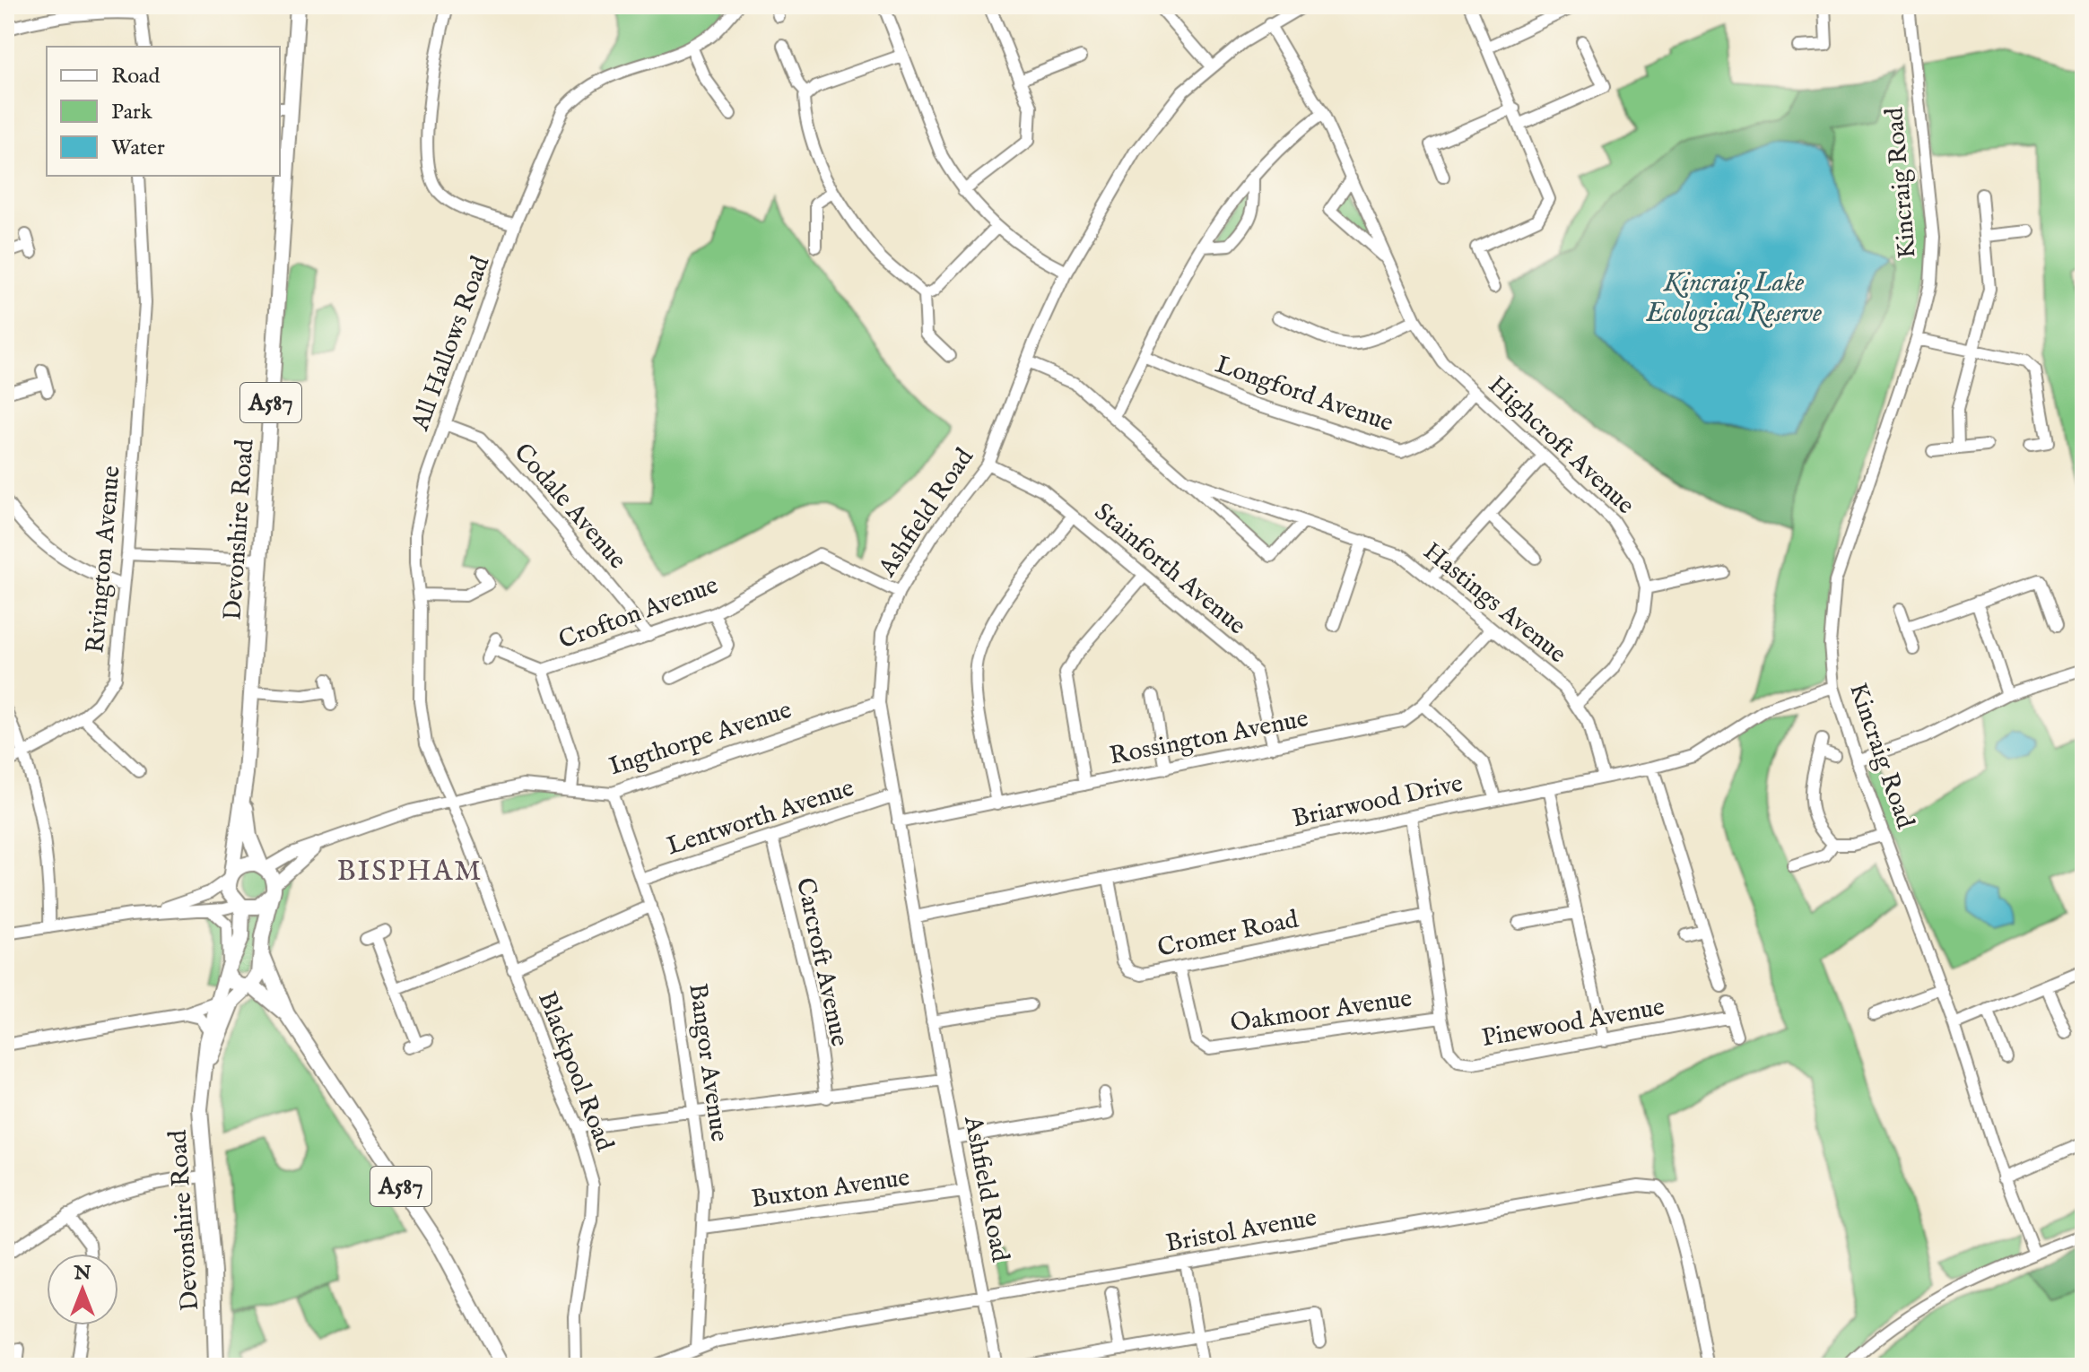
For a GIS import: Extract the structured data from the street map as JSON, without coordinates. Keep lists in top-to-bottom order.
{
  "streets": {
    "main road": ["A587", "Devonshire Road"],
    "street": [
      "Kincraig Road",
      "All Hallows Road",
      "Longford Avenue",
      "Highcroft Avenue",
      "Codale Avenue",
      "Ashfield Road",
      "Rivington Avenue",
      "Stainforth Avenue",
      "Hastings Avenue",
      "Crofton Avenue",
      "Rossington Avenue",
      "Ingthorpe Avenue",
      "Briarwood Drive",
      "Lentworth Avenue",
      "Cromer Road",
      "Carcroft Avenue",
      "Oakmoor Avenue",
      "Pinewood Avenue",
      "Bangor Avenue",
      "Blackpool Road",
      "Buxton Avenue",
      "Bristol Avenue"
    ]
  },
  "crossings": [
    ["Kincraig Road", "Briarwood Drive"],
    ["All Hallows Road", "Codale Avenue"],
    ["All Hallows Road", "Ingthorpe Avenue"],
    ["All Hallows Road", "Blackpool Road"],
    ["Longford Avenue", "Highcroft Avenue"],
    ["A587", "Devonshire Road"],
    ["A587", "Ingthorpe Avenue"],
    ["Highcroft Avenue", "Ashfield Road"],
    ["Codale Avenue", "Crofton Avenue"],
    ["Ashfield Road", "Stainforth Avenue"],
    ["Ashfield Road", "Hastings Avenue"],
    ["Ashfield Road", "Crofton Avenue"],
    ["Ashfield Road", "Rossington Avenue"],
    ["Ashfield Road", "Ingthorpe Avenue"],
    ["Ashfield Road", "Briarwood Drive"],
    ["Ashfield Road", "Lentworth Avenue"],
    ["Ashfield Road", "Buxton Avenue"],
    ["Ashfield Road", "Bristol Avenue"],
    ["Devonshire Road", "Ingthorpe Avenue"],
    ["Stainforth Avenue", "Rossington Avenue"],
    ["Hastings Avenue", "Rossington Avenue"],
    ["Hastings Avenue", "Briarwood Drive"],
    ["Crofton Avenue", "Ingthorpe Avenue"],
    ["Ingthorpe Avenue", "Bangor Avenue"],
    ["Ingthorpe Avenue", "Blackpool Road"],
    ["Briarwood Drive", "Cromer Road"],
    ["Briarwood Drive", "Pinewood Avenue"],
    ["Lentworth Avenue", "Carcroft Avenue"],
    ["Lentworth Avenue", "Bangor Avenue"],
    ["Cromer Road", "Oakmoor Avenue"],
    ["Cromer Road", "Pinewood Avenue"],
    ["Oakmoor Avenue", "Pinewood Avenue"],
    ["Bangor Avenue", "Buxton Avenue"],
    ["Bangor Avenue", "Bristol Avenue"]
  ],
  "districts": ["BISPHAM"],
  "water": ["Kincraig Lake Ecological Reserve"],
  "legend": ["Road", "Park", "Water"],
  "north": "top"
}
